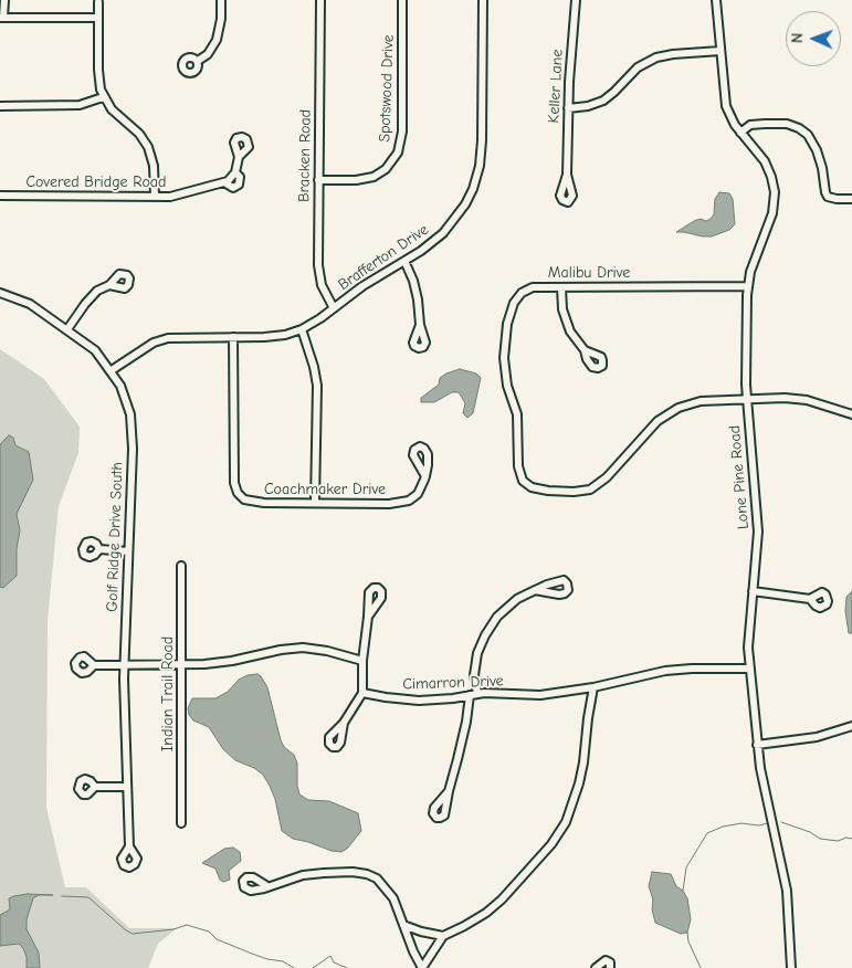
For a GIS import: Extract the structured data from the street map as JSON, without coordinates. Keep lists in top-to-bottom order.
{
  "streets": {
    "street": [
      "Keller Lane",
      "Spotswood Drive",
      "Bracken Road",
      "Covered Bridge Road",
      "Brafferton Drive",
      "Malibu Drive",
      "Lone Pine Road",
      "Coachmaker Drive",
      "Golf Ridge Drive South",
      "Cimarron Drive",
      "Indian Trail Road"
    ]
  },
  "crossings": [
    ["Spotswood Drive", "Bracken Road"],
    ["Bracken Road", "Brafferton Drive"],
    ["Brafferton Drive", "Coachmaker Drive"],
    ["Brafferton Drive", "Golf Ridge Drive South"],
    ["Malibu Drive", "Lone Pine Road"],
    ["Lone Pine Road", "Cimarron Drive"]
  ],
  "north": "left"
}
